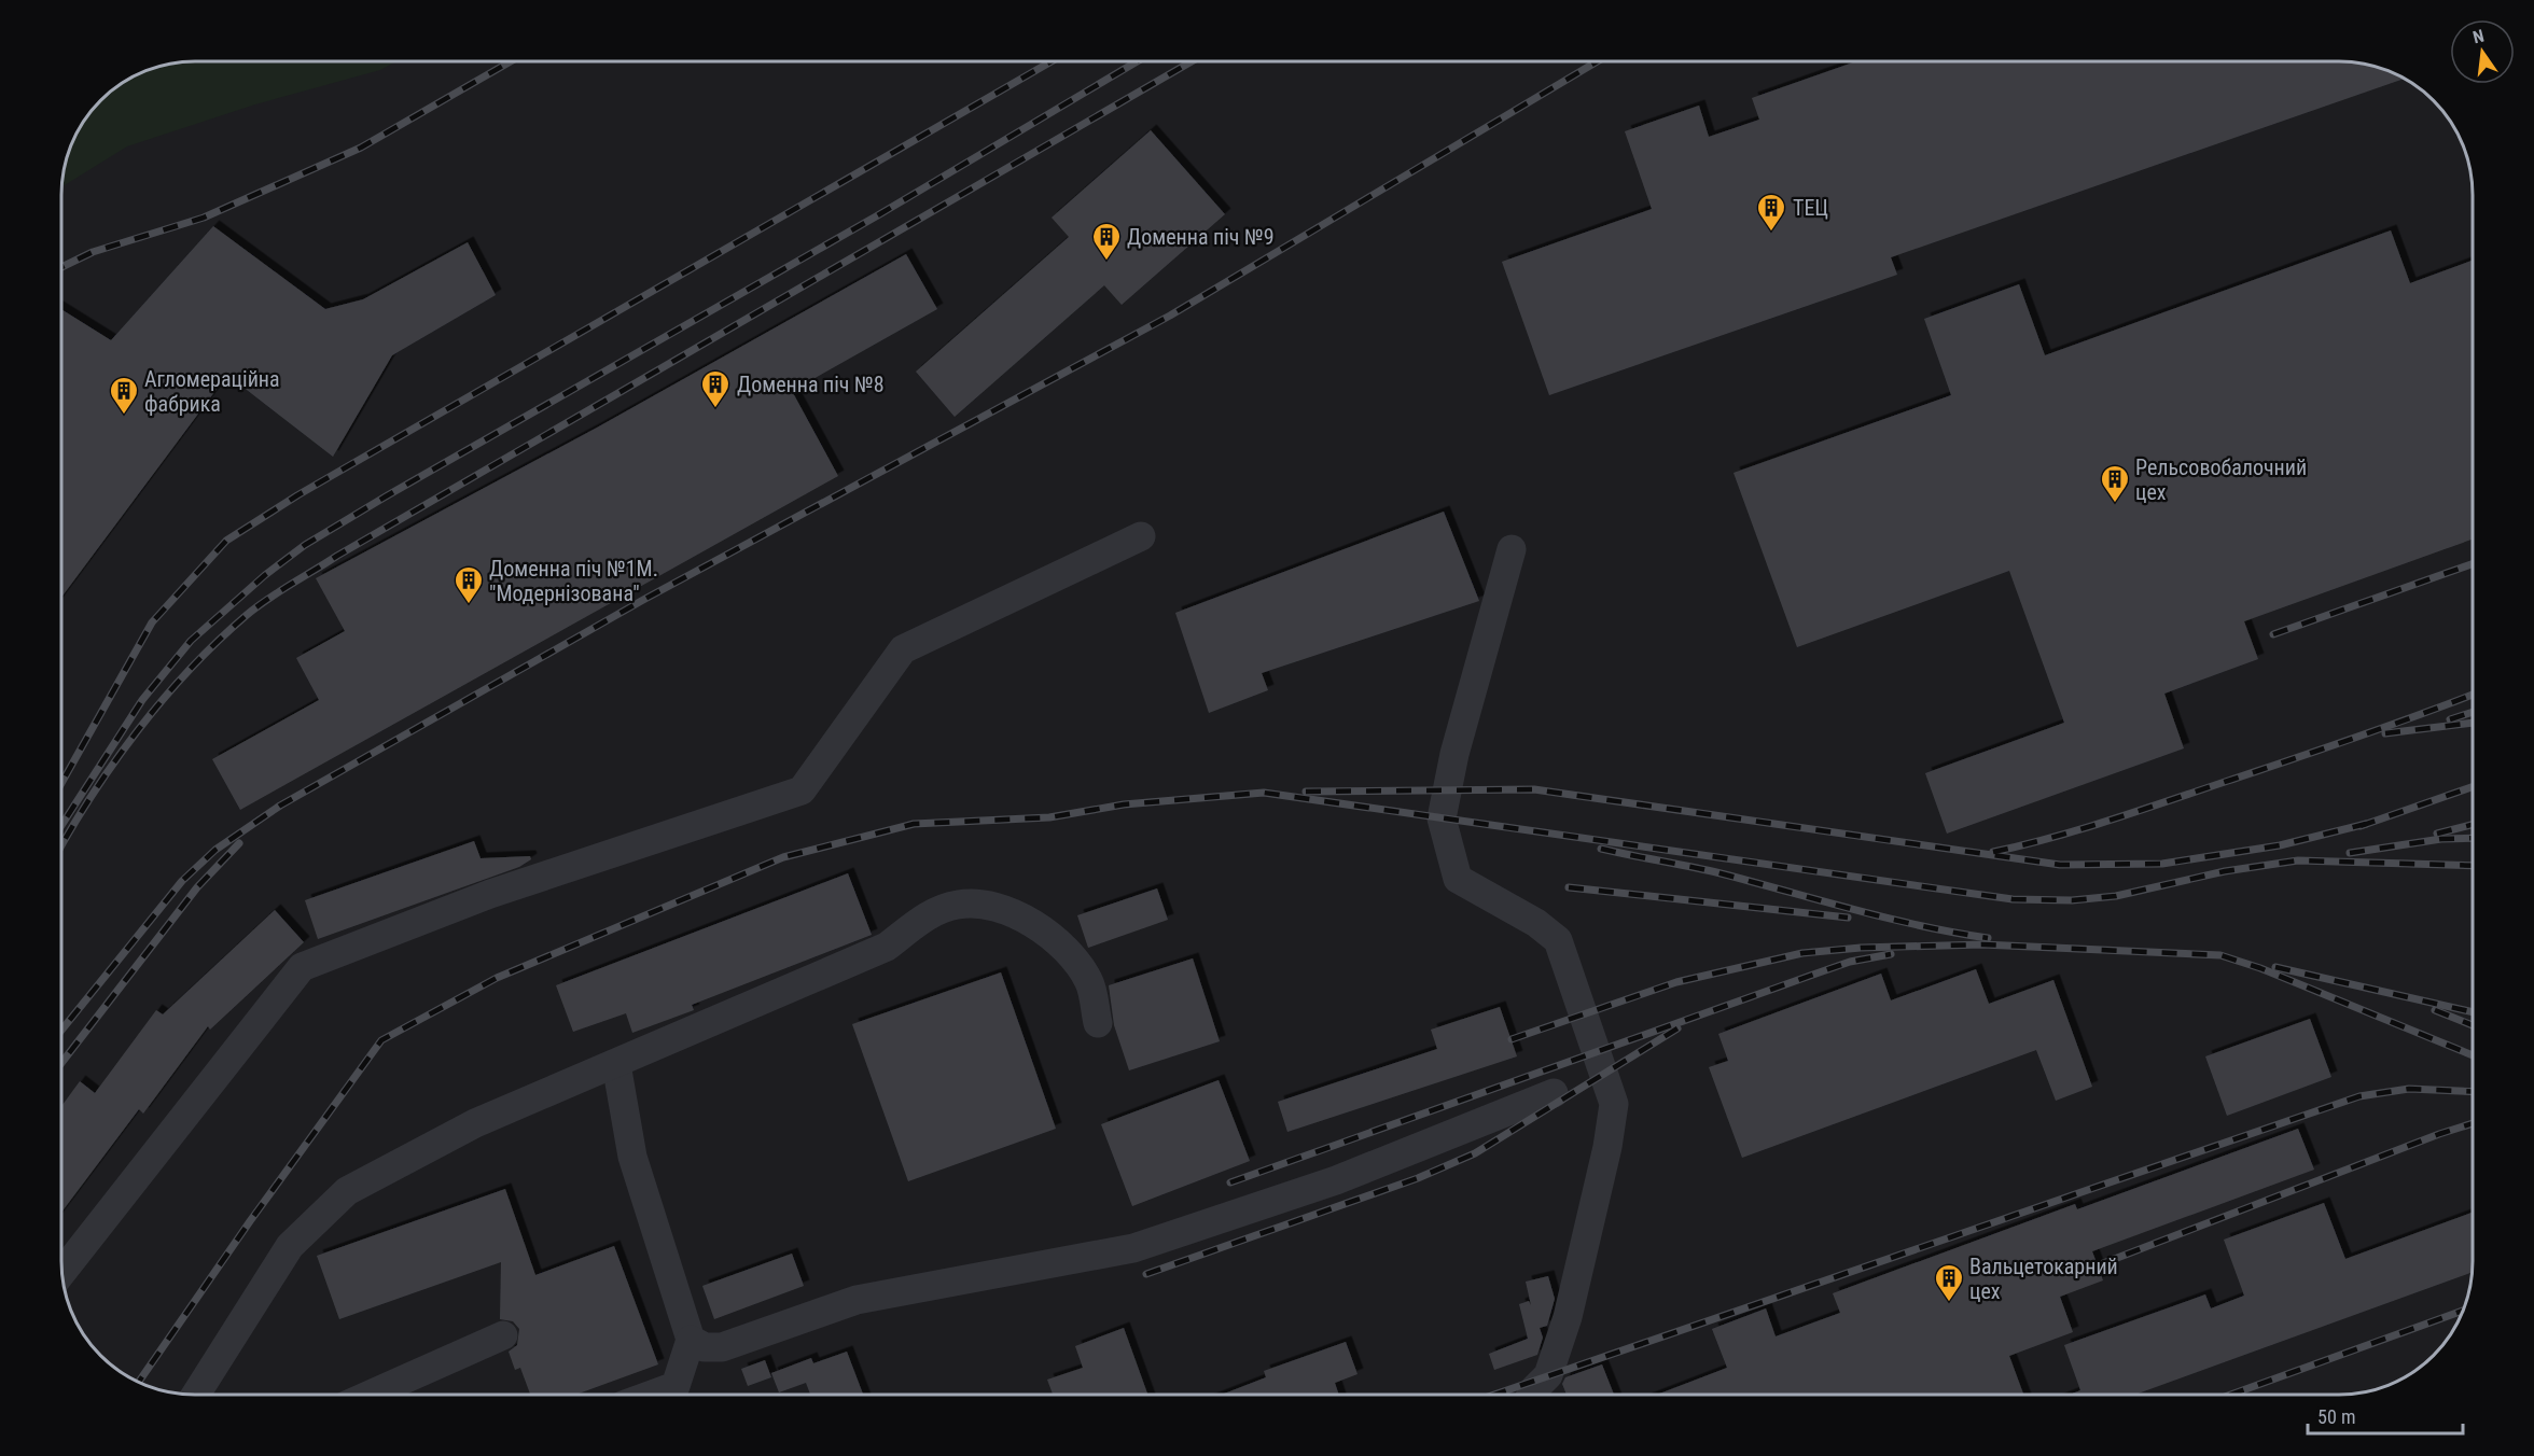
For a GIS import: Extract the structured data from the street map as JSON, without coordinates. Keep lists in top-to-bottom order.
{
  "places": {
    "building": [
      "ТЕЦ",
      "Доменна піч №9",
      "Доменна піч №8",
      "Агломераційна фабрика",
      "Рельсовобалочний цех",
      "Доменна піч №1М. \"Модернізована\"",
      "Вальцетокарний цех"
    ]
  },
  "scale_bar": "50 m",
  "north": "top"
}
